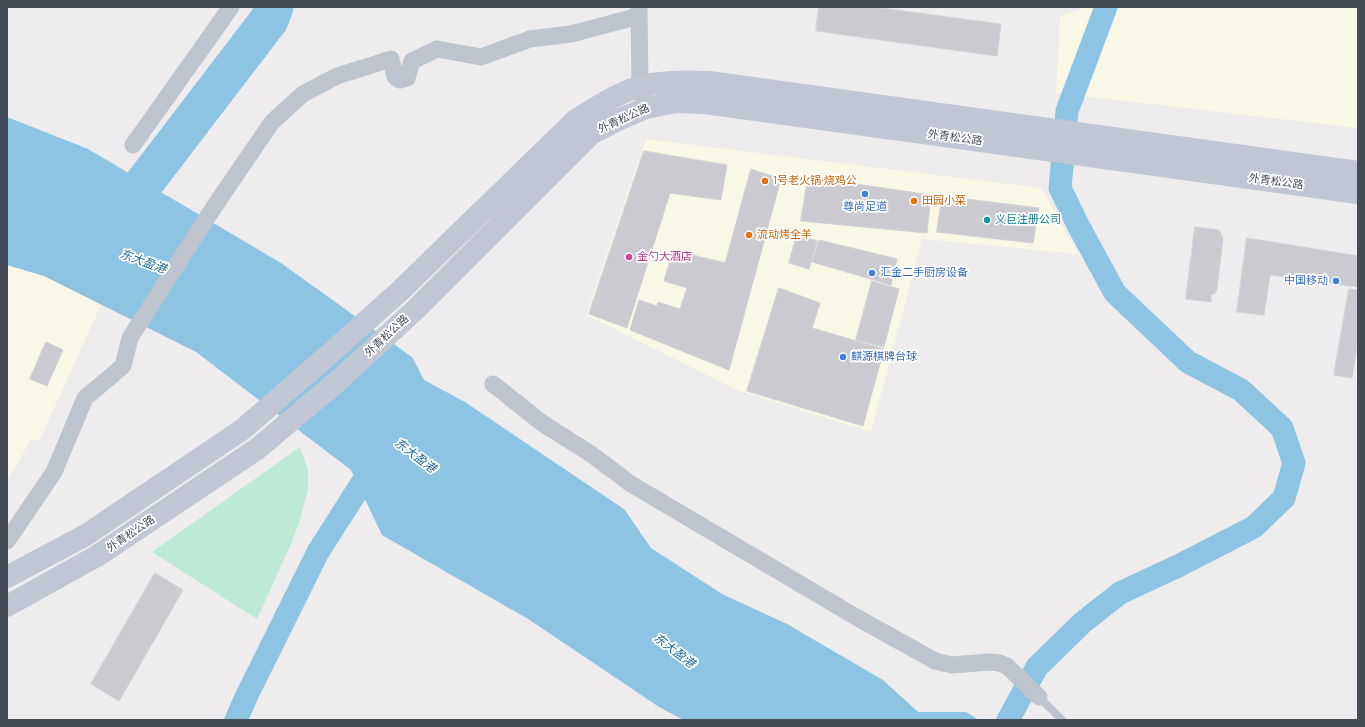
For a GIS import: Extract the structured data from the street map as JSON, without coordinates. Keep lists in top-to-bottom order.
{
  "streets": {
    "main road": ["外青松公路"]
  },
  "water": ["东大盈港"],
  "places": [
    "1号老火锅·烧鸡公",
    "尊尚足道",
    "田园小菜",
    "义巨注册公司",
    "流动烤全羊",
    "金勺大酒店",
    "汇金二手厨房设备",
    "中国移动",
    "麒源棋牌台球"
  ]
}
